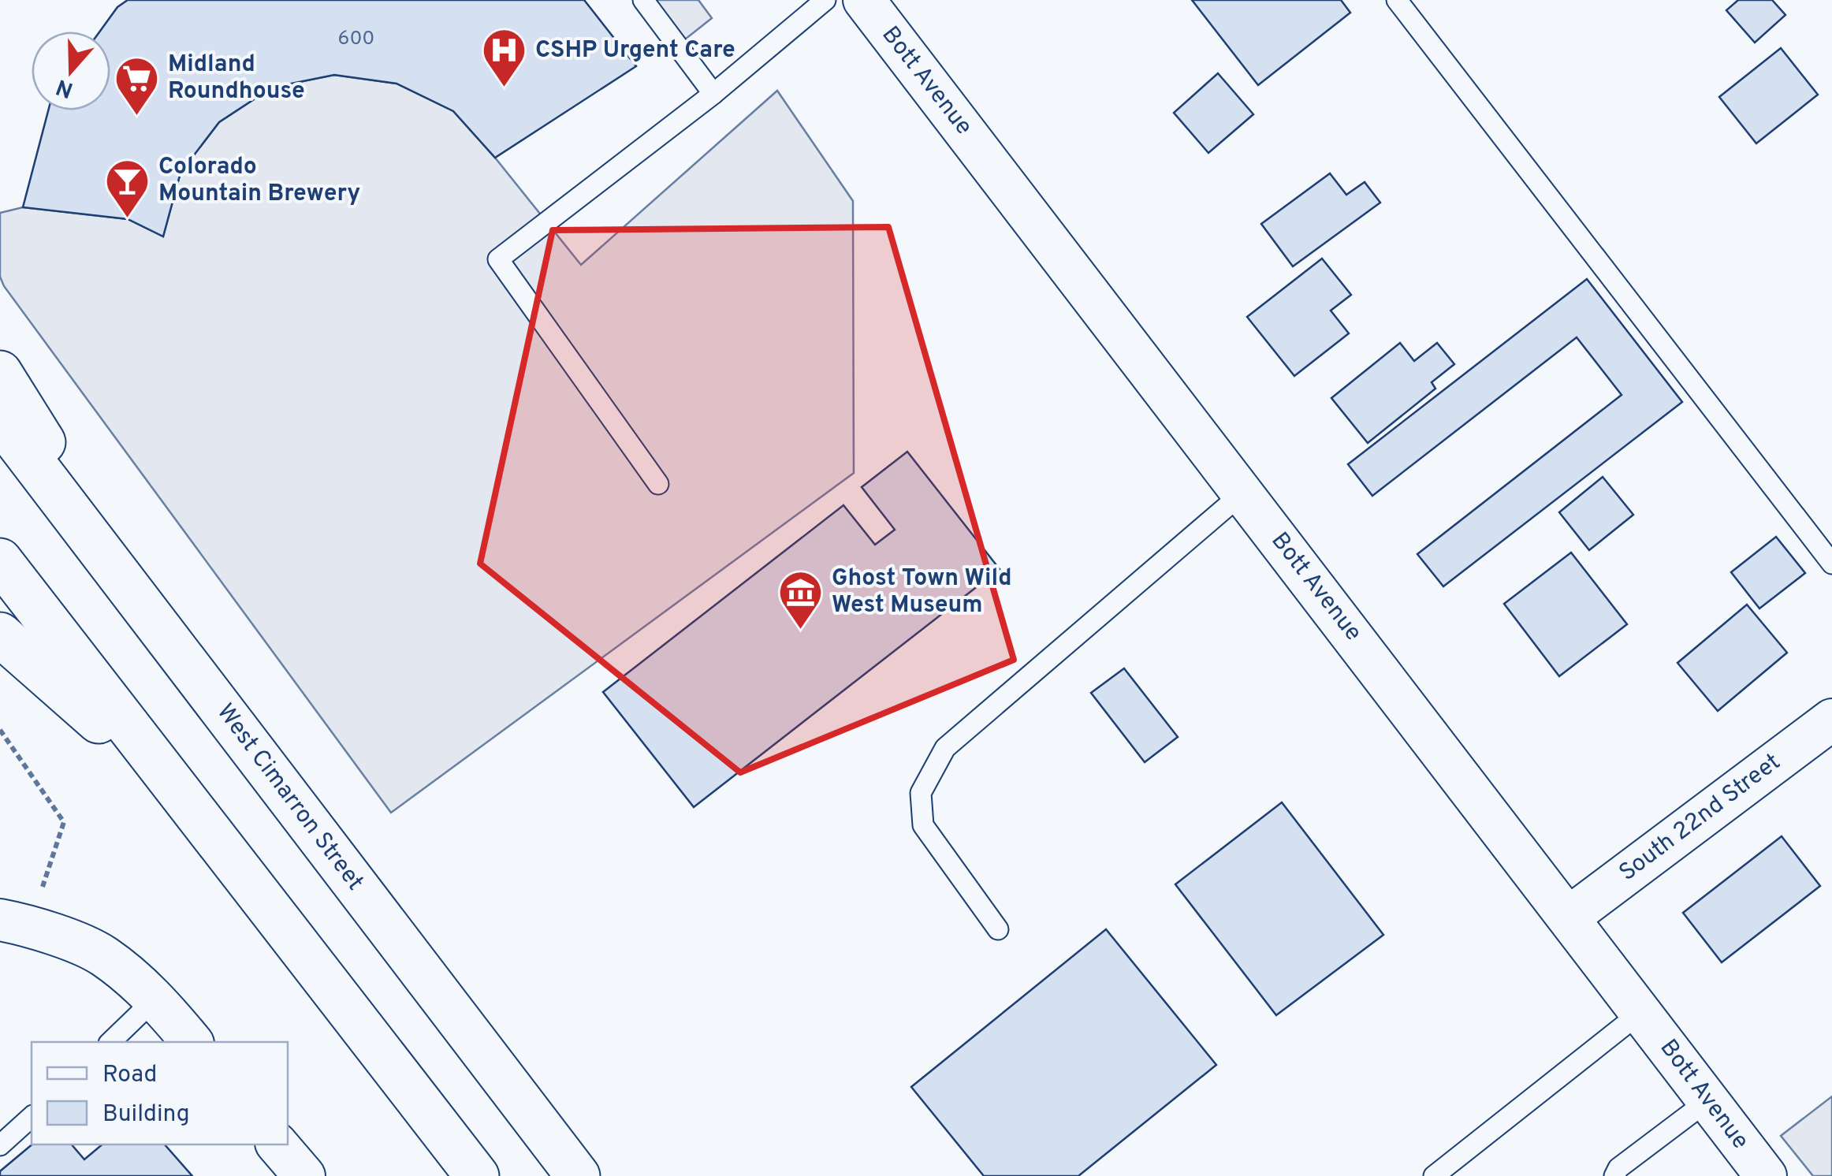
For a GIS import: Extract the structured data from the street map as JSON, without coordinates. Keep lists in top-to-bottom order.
{
  "streets": {
    "highway": ["West Cimarron Street"],
    "street": ["Bott Avenue", "South 22nd Street"]
  },
  "crossings": [
    ["Bott Avenue", "South 22nd Street"]
  ],
  "places": {
    "hospital": ["CSHP Urgent Care"],
    "supermarket": ["Midland Roundhouse"],
    "bar": ["Colorado Mountain Brewery"],
    "museum": ["Ghost Town Wild West Museum"]
  },
  "house_numbers": ["600"],
  "legend": ["Road", "Building"],
  "north": "bottom"
}
